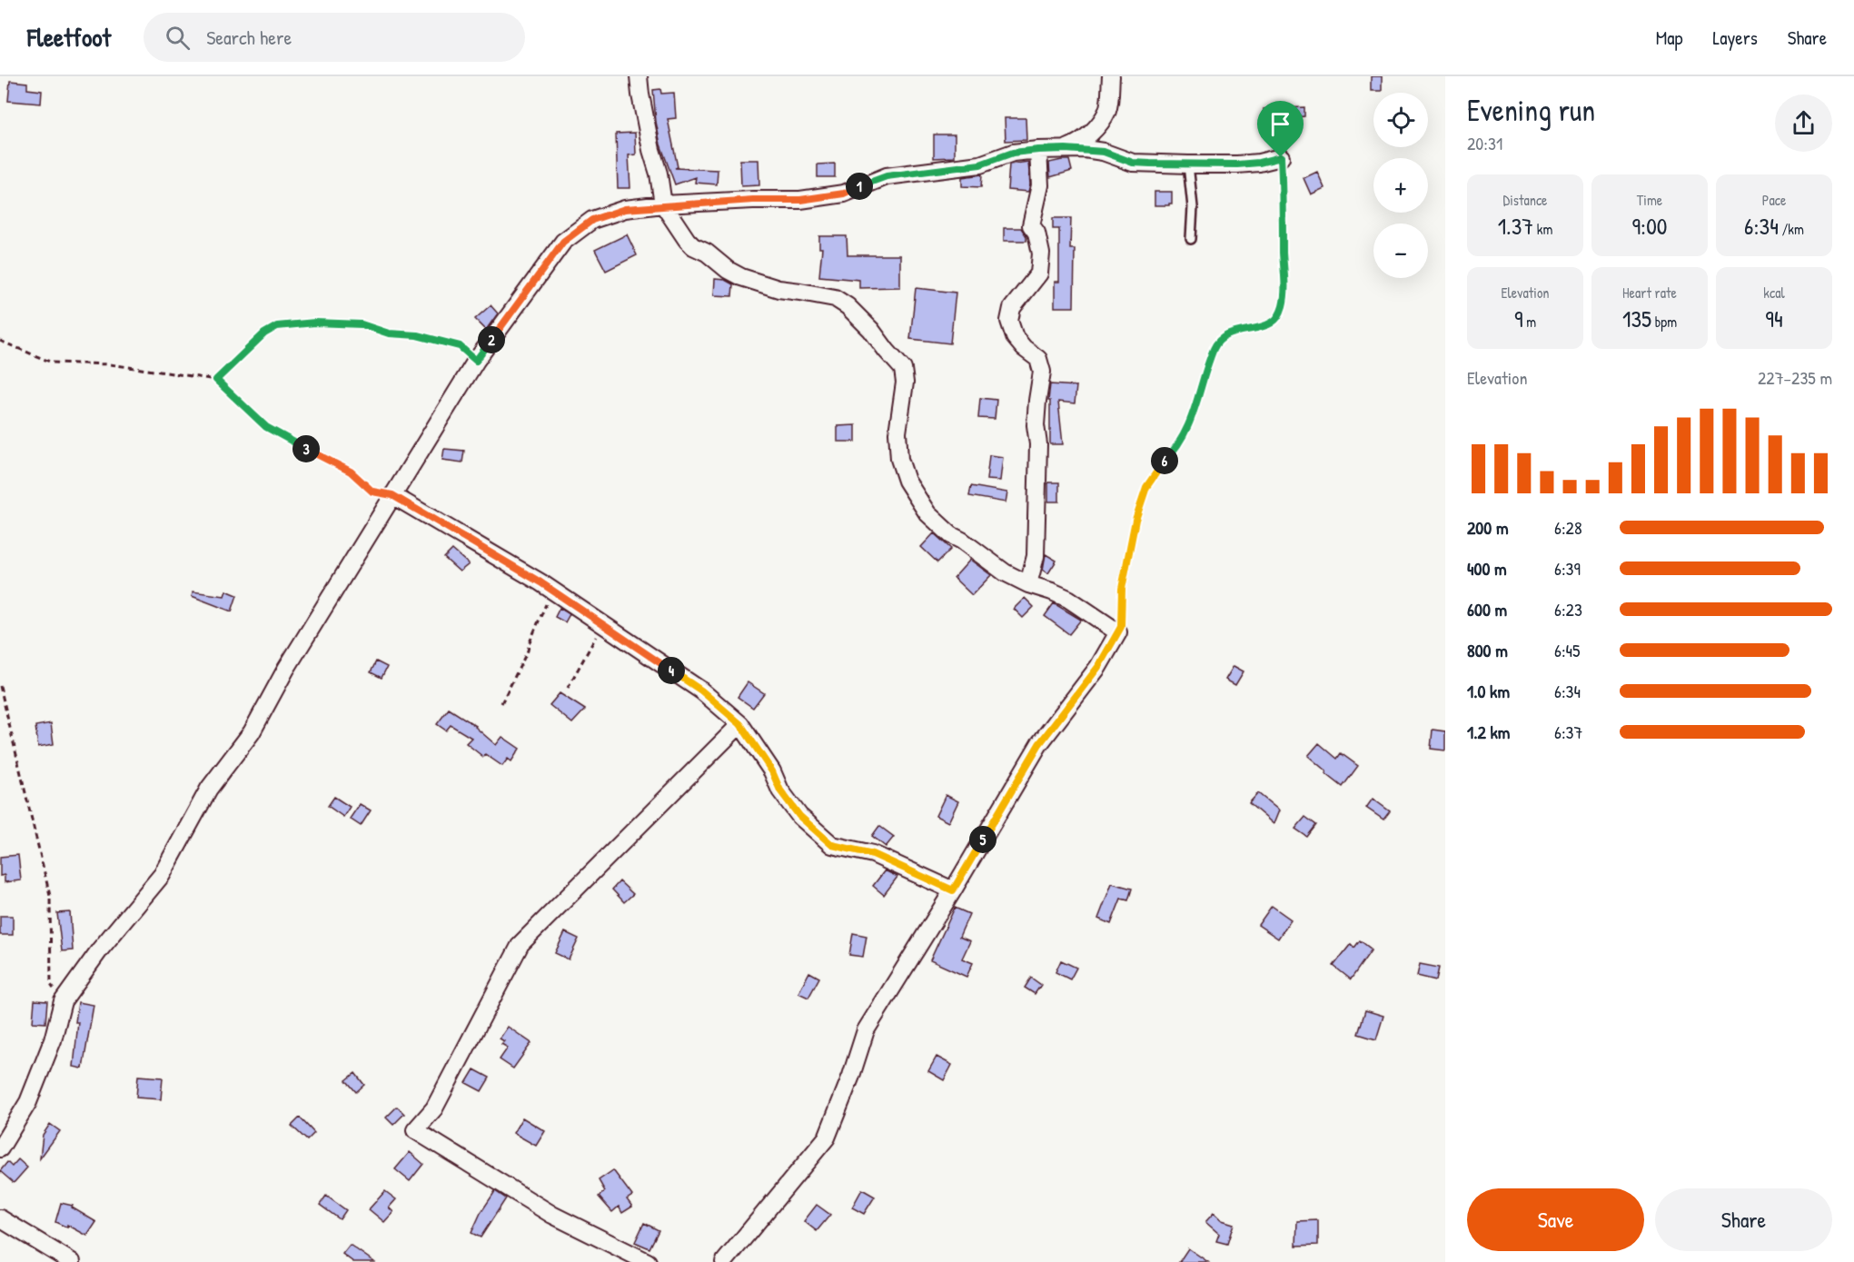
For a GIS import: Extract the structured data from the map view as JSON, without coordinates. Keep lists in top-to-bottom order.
{
  "page": {
    "header": "Fleetfoot",
    "search": "Search here",
    "nav": ["Map", "Layers", "Share"],
    "heading": ["Evening run", "20:31"],
    "map_buttons": ["+", "−"],
    "stats": [
      ["Distance", "1.37 km"],
      ["Time", "9:00"],
      ["Pace", "6:34 /km"],
      ["Elevation", "9 m"],
      ["Heart rate", "135 bpm"],
      ["kcal", "94"]
    ],
    "pins": [
      "1",
      "2",
      "3",
      "6",
      "4",
      "5"
    ],
    "chart": ["Elevation", "227–235 m"],
    "list": [
      {
        "name": "200 m",
        "note": "6:28"
      },
      {
        "name": "400 m",
        "note": "6:39"
      },
      {
        "name": "600 m",
        "note": "6:23"
      },
      {
        "name": "800 m",
        "note": "6:45"
      },
      {
        "name": "1.0 km",
        "note": "6:34"
      },
      {
        "name": "1.2 km",
        "note": "6:37"
      }
    ],
    "buttons": ["Save", "Share"]
  }
}
